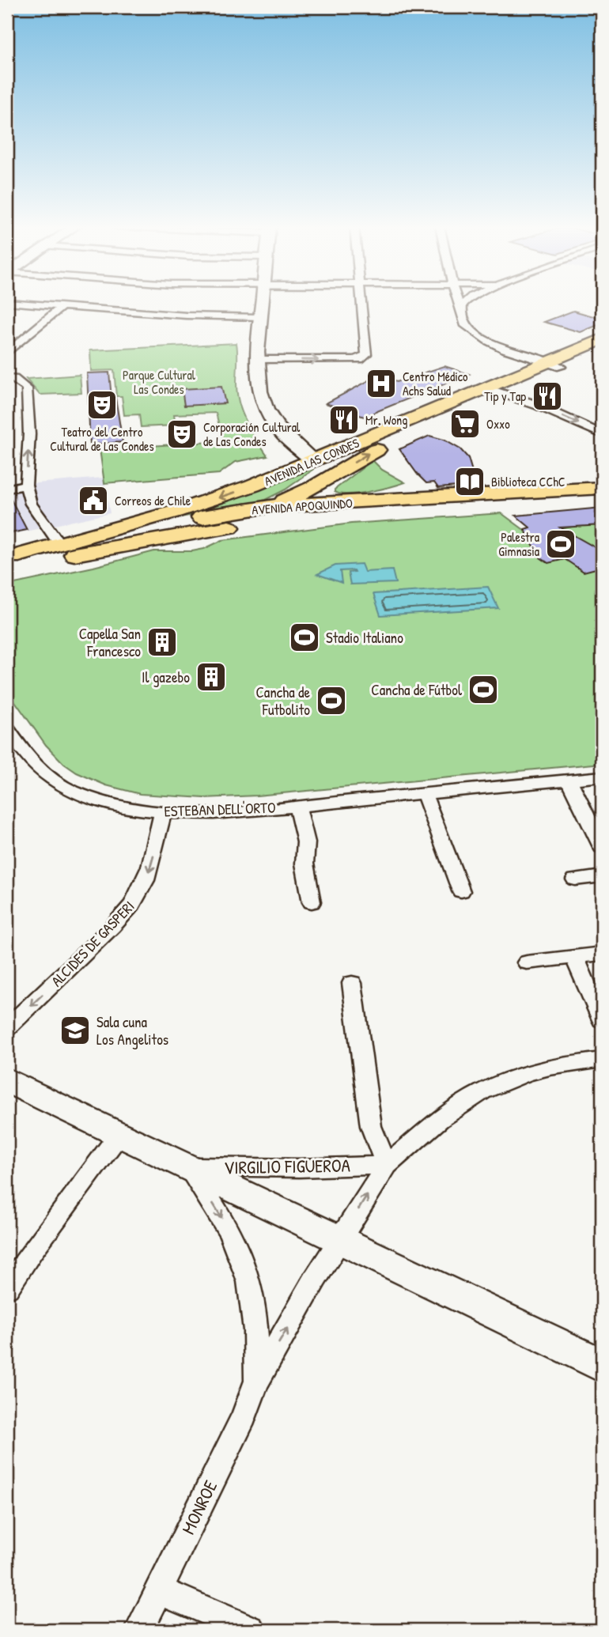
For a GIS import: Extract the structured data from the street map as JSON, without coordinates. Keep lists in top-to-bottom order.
{
  "streets": {
    "main road": ["AVENIDA LAS CONDES", "AVENIDA APOQUINDO"],
    "street": [
      "ESTEBAN DELL'ORTO",
      "ALCIDES DE GASPERI",
      "VIRGILIO FIGUEROA",
      "MONROE"
    ]
  },
  "crossings": [
    ["AVENIDA LAS CONDES", "AVENIDA APOQUINDO"],
    ["ESTEBAN DELL'ORTO", "ALCIDES DE GASPERI"],
    ["VIRGILIO FIGUEROA", "MONROE"]
  ],
  "one_way": ["ALCIDES DE GASPERI"],
  "parks": ["Parque Cultural Las Condes"],
  "places": {
    "hospital": ["Centro Médico Achs Salud"],
    "restaurant": ["Tip y Tap", "Mr. Wong"],
    "theatre": ["Teatro del Centro Cultural de Las Condes", "Corporación Cultural de Las Condes"],
    "supermarket": ["Oxxo"],
    "library": ["Biblioteca CChC"],
    "public building": ["Correos de Chile"],
    "sports": [
      "Palestra Gimnasia",
      "Stadio Italiano",
      "Cancha de Fútbol",
      "Cancha de Futbolito"
    ],
    "building": ["Capella San Francesco", "Il gazebo"],
    "school or university": ["Sala cuna Los Angelitos"]
  }
}
